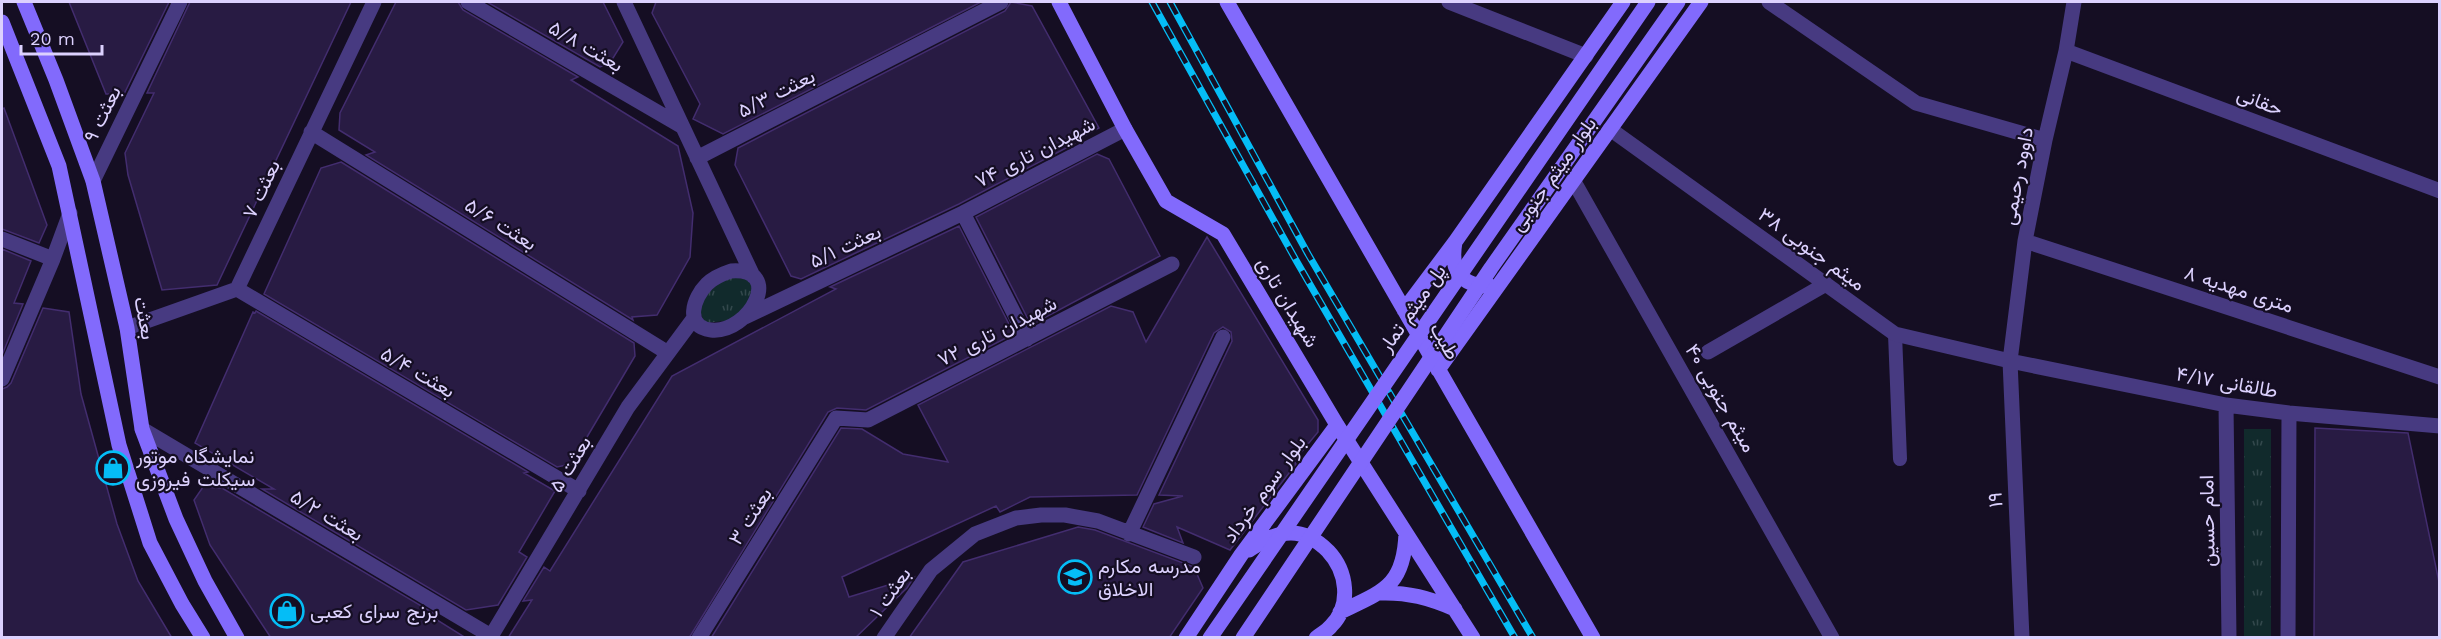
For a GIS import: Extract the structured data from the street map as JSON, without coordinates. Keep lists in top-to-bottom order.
{
  "streets": {
    "main road": [
      "بلوار میثم جنوبی",
      "شهیدان تاری",
      "پل میثم تمار",
      "بعثت",
      "طیب",
      "بلوار سوم خرداد"
    ],
    "street": [
      "بعثت ۵/۸",
      "بعثت ۵/۳",
      "حقانی",
      "بعثت ۹",
      "شهیدان تاری ۷۴",
      "داوود رحیمی",
      "بعثت ۷",
      "بعثت ۵/۶",
      "بعثت ۵/۱",
      "میثم جنوبی ۳۸",
      "۸ متری مهدیه",
      "شهیدان تاری ۷۲",
      "بعثت ۵/۴",
      "طالقانی ۴/۱۷",
      "میثم جنوبی ۴۰",
      "بعثت ۵",
      "۱۹",
      "بعثت ۵/۲",
      "بعثت ۳",
      "امام حسین",
      "بعثت ۱"
    ]
  },
  "crossings": [
    ["حقانی", "داوود رحیمی"],
    ["بعثت ۹", "بعثت"],
    ["شهیدان تاری ۷۴", "بعثت ۵/۱"],
    ["شهیدان تاری ۷۴", "شهیدان تاری"],
    ["بلوار میثم جنوبی", "میثم جنوبی ۳۸"],
    ["بلوار میثم جنوبی", "طیب"],
    ["بلوار میثم جنوبی", "میثم جنوبی ۴۰"],
    ["داوود رحیمی", "میثم جنوبی ۳۸"],
    ["داوود رحیمی", "۸ متری مهدیه"],
    ["داوود رحیمی", "طالقانی ۴/۱۷"],
    ["داوود رحیمی", "۱۹"],
    ["بعثت ۷", "بعثت ۵/۶"],
    ["بعثت ۷", "بعثت ۵/۴"],
    ["بعثت ۵/۶", "بعثت ۵"],
    ["بعثت ۵/۱", "بعثت ۵"],
    ["میثم جنوبی ۳۸", "طالقانی ۴/۱۷"],
    ["میثم جنوبی ۳۸", "۱۹"],
    ["شهیدان تاری", "بلوار سوم خرداد"],
    ["بعثت", "بعثت ۵/۲"],
    ["شهیدان تاری ۷۲", "بعثت ۳"],
    ["بعثت ۵/۴", "بعثت ۵"],
    ["طالقانی ۴/۱۷", "۱۹"],
    ["طالقانی ۴/۱۷", "امام حسین"],
    ["بعثت ۵", "بعثت ۵/۲"]
  ],
  "places": {
    "shop": ["نمایشگاه موتور سیکلت فیروزی", "برنج سرای کعبی"],
    "school or university": ["مدرسه مکارم الاخلاق"]
  },
  "scale_bar": "20 m"
}
